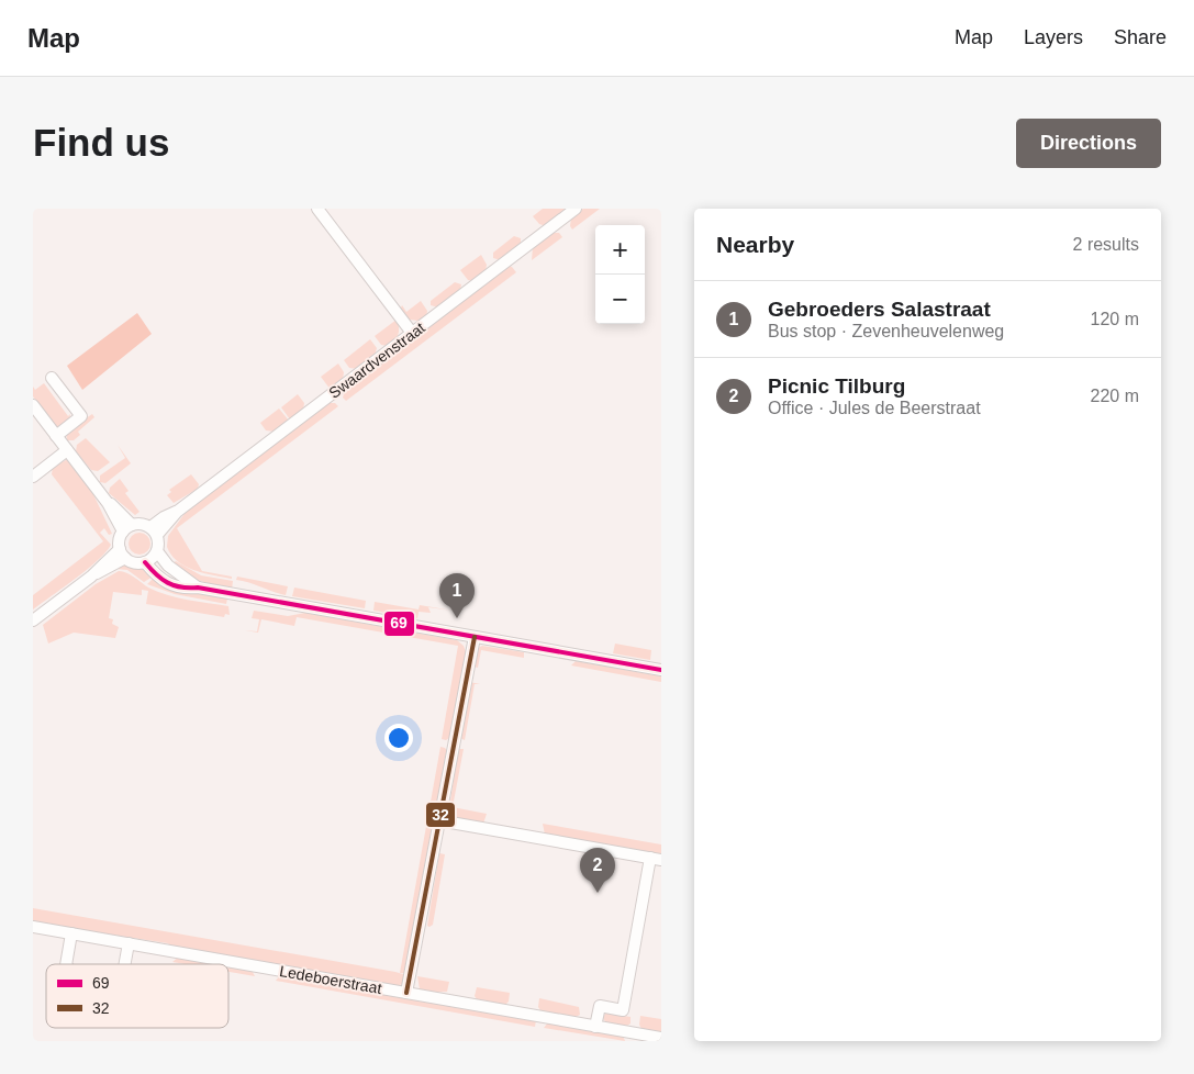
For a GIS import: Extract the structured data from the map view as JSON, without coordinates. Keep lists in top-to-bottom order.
{
  "streets": {
    "street": ["Swaardvenstraat", "Ledeboerstraat"]
  },
  "lines": ["transit line 69", "transit line 32"],
  "legend": ["69", "32"],
  "page": {
    "header": "Map",
    "nav": ["Map", "Layers", "Share"],
    "buttons": "Directions",
    "title": "Find us",
    "heading": ["Nearby", "2 results"],
    "map_buttons": ["+", "−"],
    "list": [
      {
        "mark": "1",
        "name": "Gebroeders Salastraat",
        "note": "Bus stop · Zevenheuvelenweg",
        "value": "120 m"
      },
      {
        "mark": "2",
        "name": "Picnic Tilburg",
        "note": "Office · Jules de Beerstraat",
        "value": "220 m"
      }
    ],
    "pins": ["1", "2"]
  }
}
